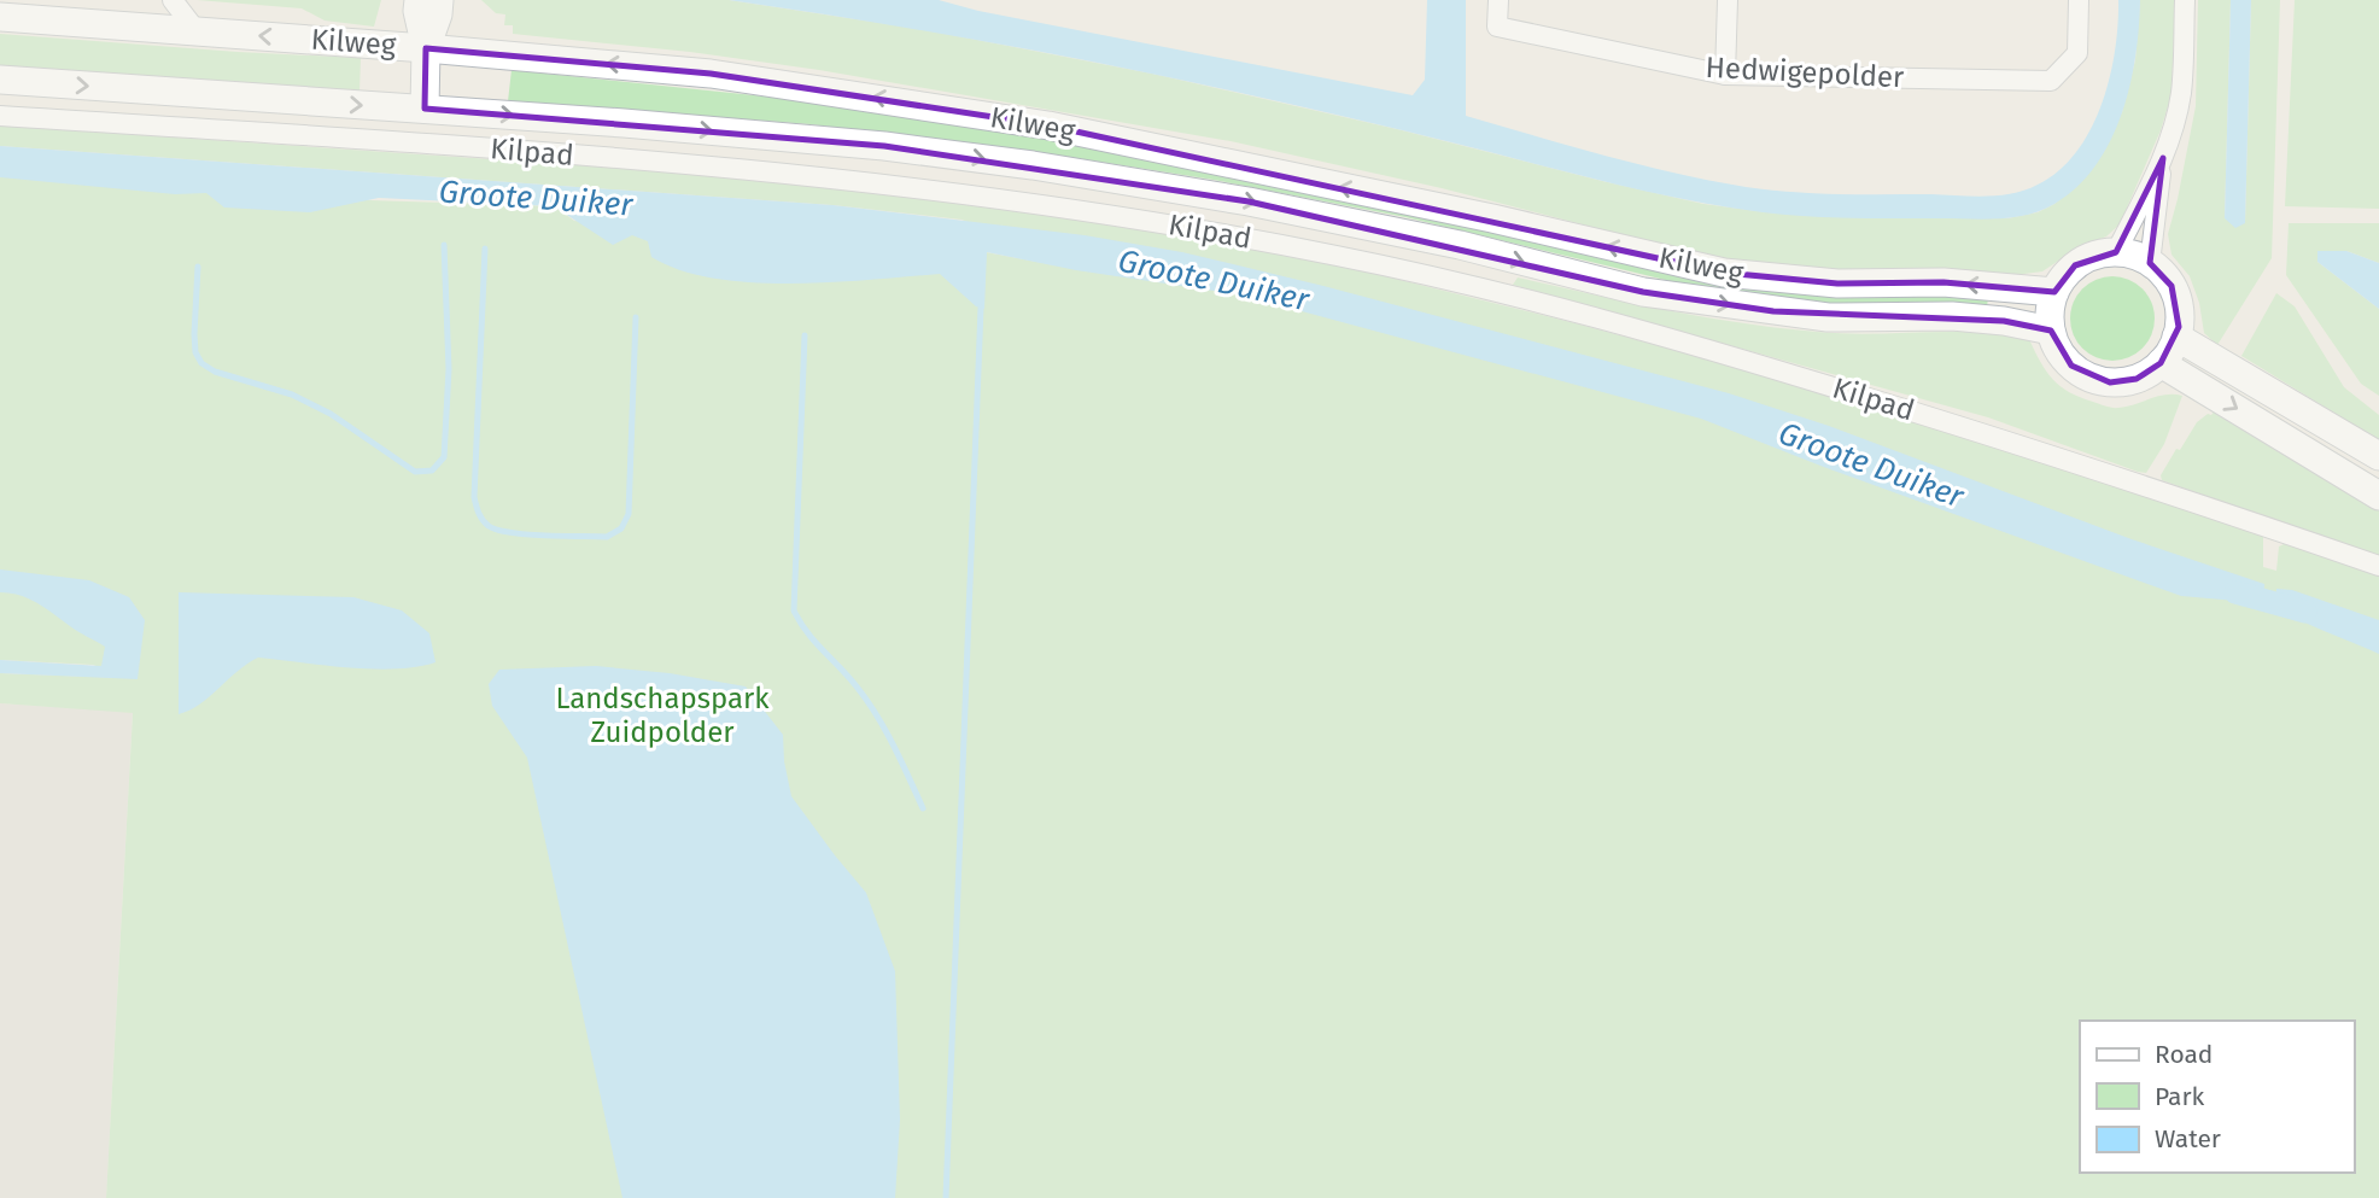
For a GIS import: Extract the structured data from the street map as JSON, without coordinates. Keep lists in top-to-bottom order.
{
  "streets": {
    "main road": ["Kilweg"],
    "street": ["Hedwigepolder", "Kilpad"]
  },
  "water": ["Groote Duiker"],
  "parks": ["Landschapspark Zuidpolder"],
  "legend": ["Road", "Park", "Water"]
}
